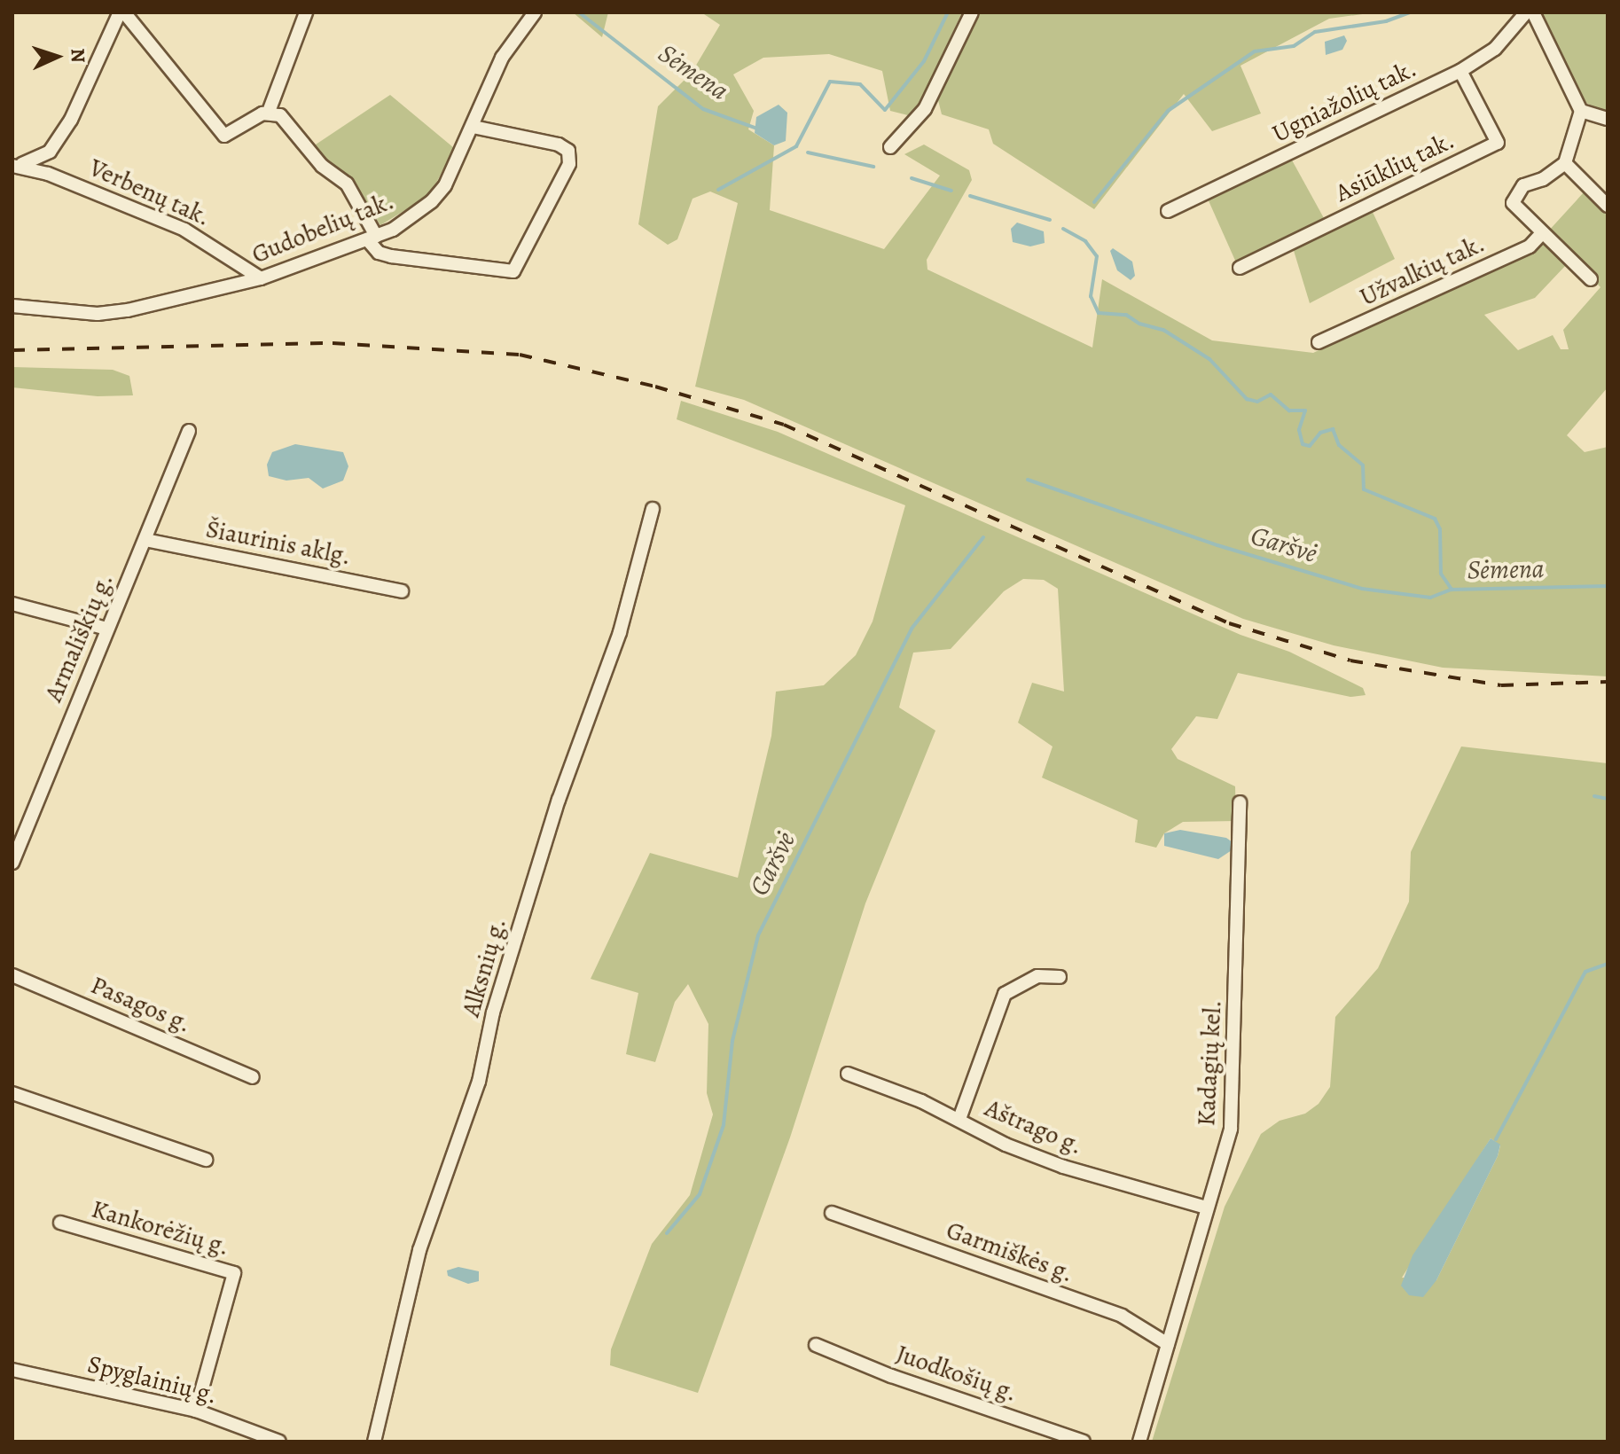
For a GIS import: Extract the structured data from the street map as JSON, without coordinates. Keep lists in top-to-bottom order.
{
  "streets": {
    "street": [
      "Ugniažolių tak.",
      "Asiūklių tak.",
      "Verbenų tak.",
      "Gudobelių tak.",
      "Užvalkių tak.",
      "Šiaurinis aklg.",
      "Armališkių g.",
      "Alksnių g.",
      "Pasagos g.",
      "Kadagių kel.",
      "Aštrago g.",
      "Kankorėžių g.",
      "Garmiškės g.",
      "Juodkošių g.",
      "Spyglainių g."
    ]
  },
  "crossings": [
    ["Ugniažolių tak.", "Asiūklių tak."],
    ["Verbenų tak.", "Gudobelių tak."],
    ["Šiaurinis aklg.", "Armališkių g."],
    ["Kadagių kel.", "Aštrago g."],
    ["Kadagių kel.", "Garmiškės g."],
    ["Kankorėžių g.", "Spyglainių g."]
  ],
  "water": ["Sėmena", "Garšvė"],
  "north": "right"
}
